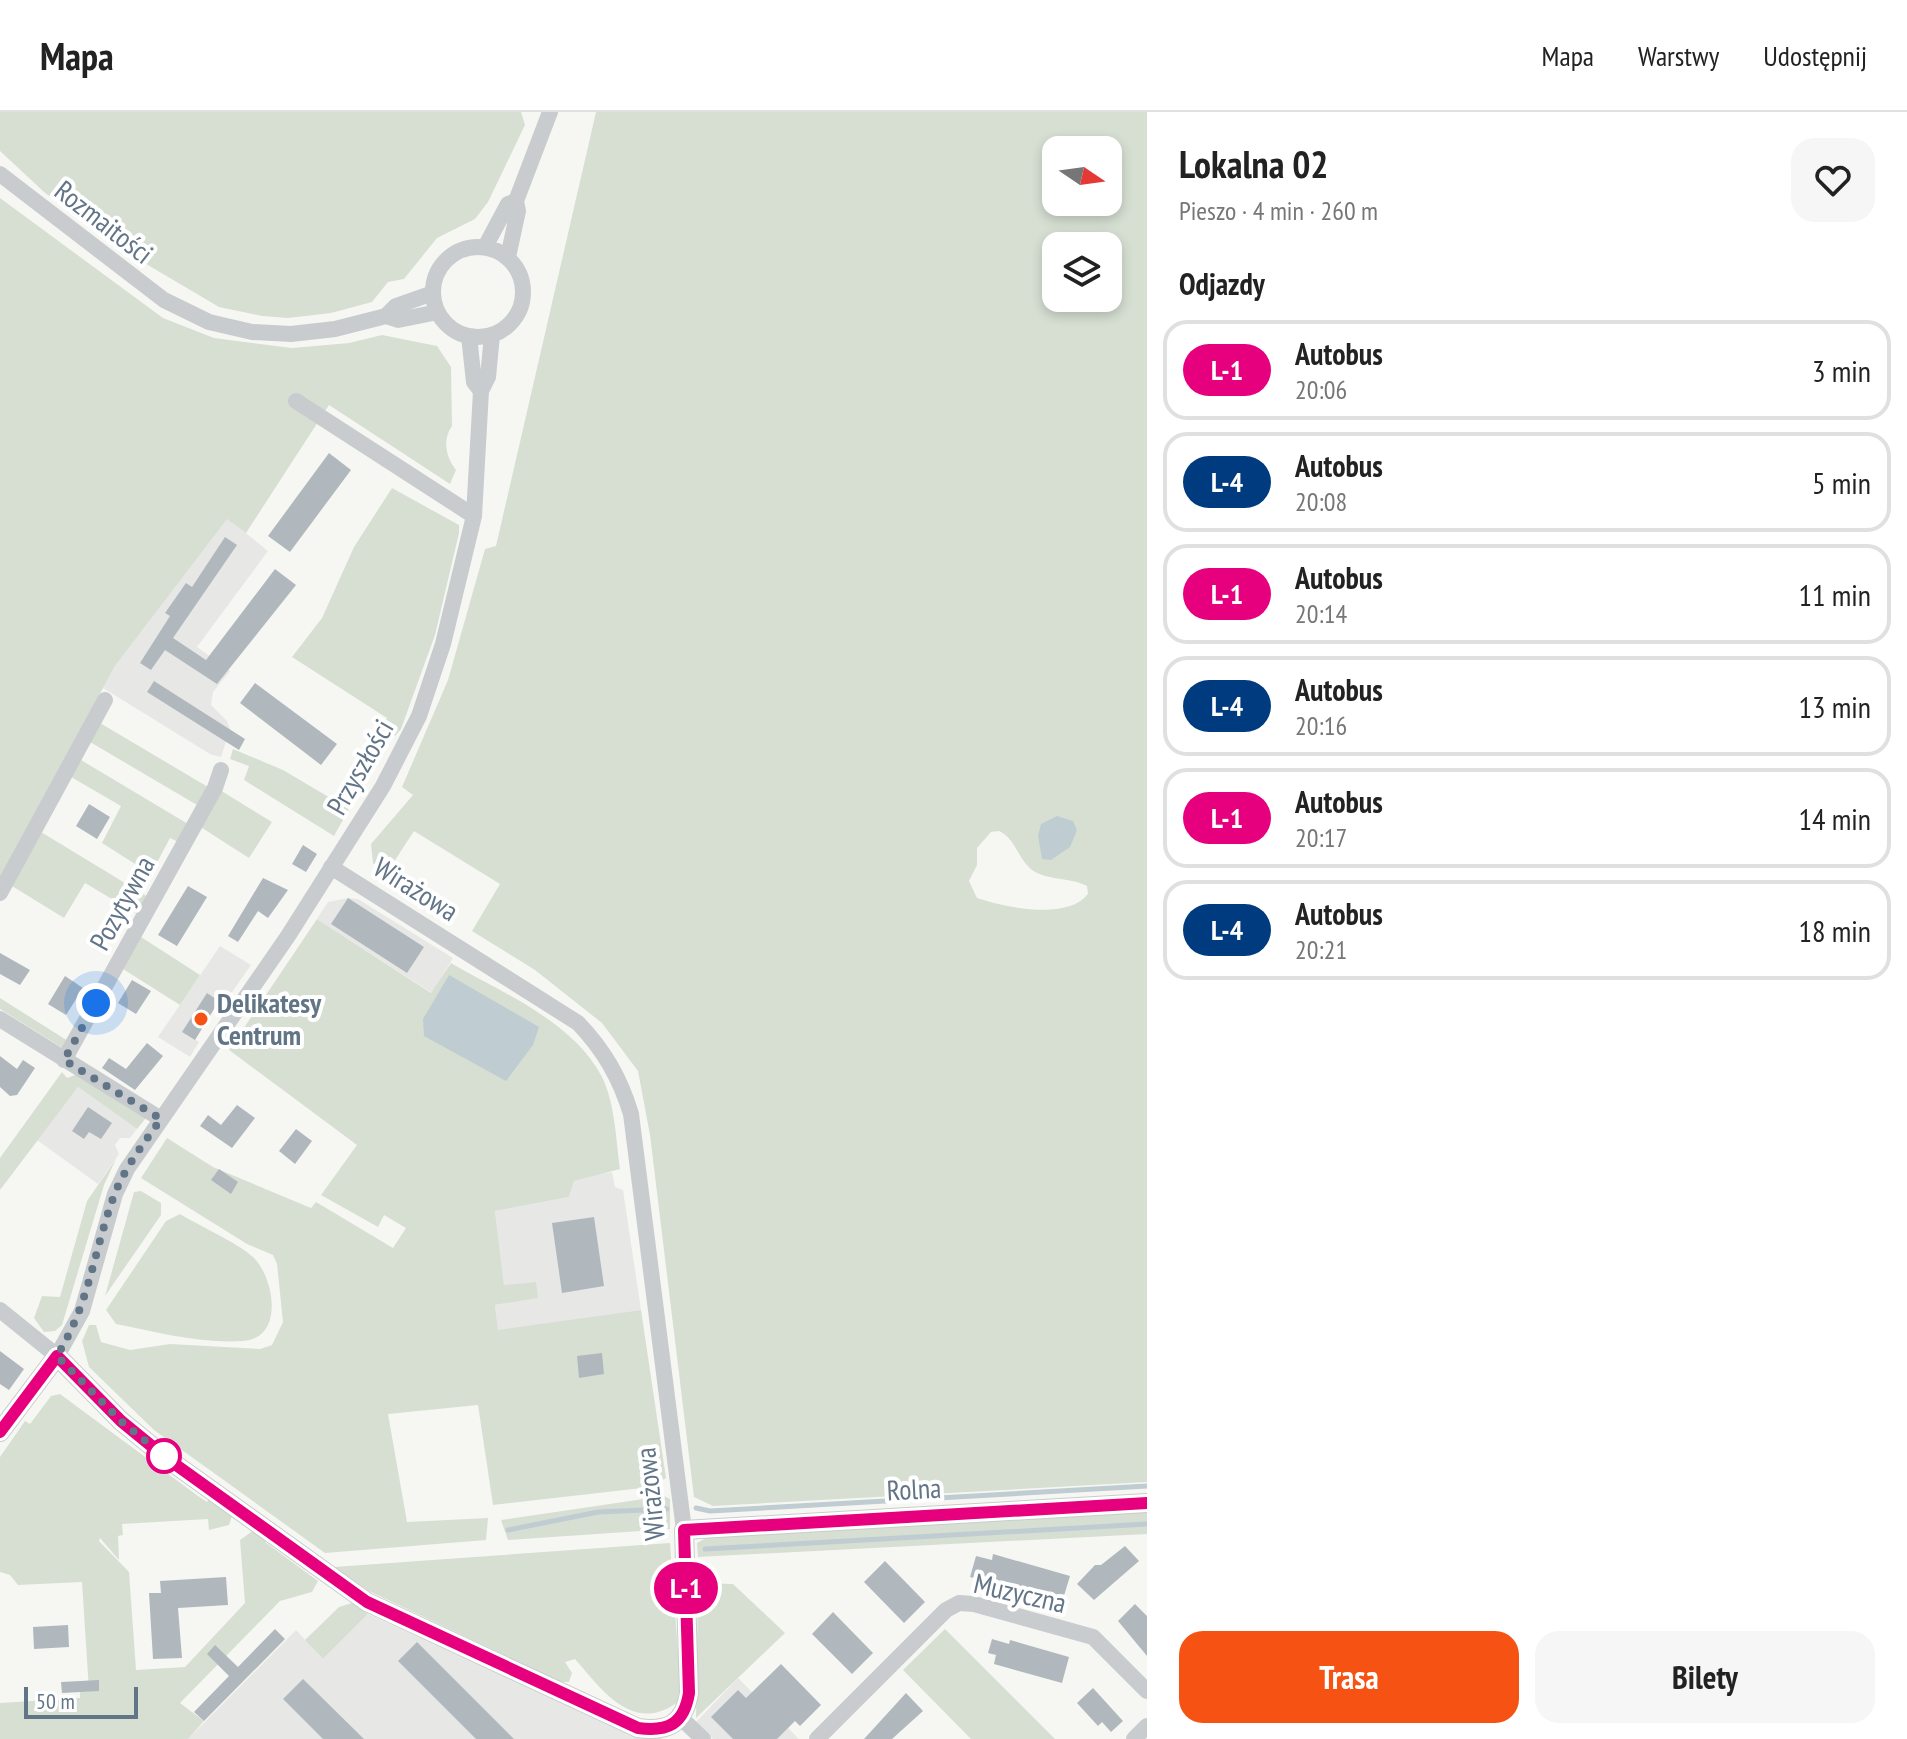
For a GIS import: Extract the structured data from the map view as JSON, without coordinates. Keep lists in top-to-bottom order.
{
  "streets": {
    "street": [
      "Rozmaitości",
      "Przyszłości",
      "Wirażowa",
      "Pozytywna",
      "Rolna",
      "Muzyczna"
    ]
  },
  "crossings": [
    ["Przyszłości", "Wirażowa"],
    ["Wirażowa", "Rolna"]
  ],
  "places": ["Delikatesy Centrum"],
  "lines": ["bus line L-1"],
  "scale_bar": "50 m",
  "north": "right",
  "page": {
    "header": "Mapa",
    "nav": ["Mapa", "Warstwy", "Udostępnij"],
    "on_map": "L-1",
    "heading": [
      ["Lokalna 02", "Pieszo · 4 min · 260 m"],
      "Odjazdy"
    ],
    "list": [
      {
        "mark": "L-1",
        "name": "Autobus",
        "note": "20:06",
        "value": "3 min"
      },
      {
        "mark": "L-4",
        "name": "Autobus",
        "note": "20:08",
        "value": "5 min"
      },
      {
        "mark": "L-1",
        "name": "Autobus",
        "note": "20:14",
        "value": "11 min"
      },
      {
        "mark": "L-4",
        "name": "Autobus",
        "note": "20:16",
        "value": "13 min"
      },
      {
        "mark": "L-1",
        "name": "Autobus",
        "note": "20:17",
        "value": "14 min"
      },
      {
        "mark": "L-4",
        "name": "Autobus",
        "note": "20:21",
        "value": "18 min"
      }
    ],
    "buttons": ["Trasa", "Bilety"],
    "scale": "50 m"
  }
}
